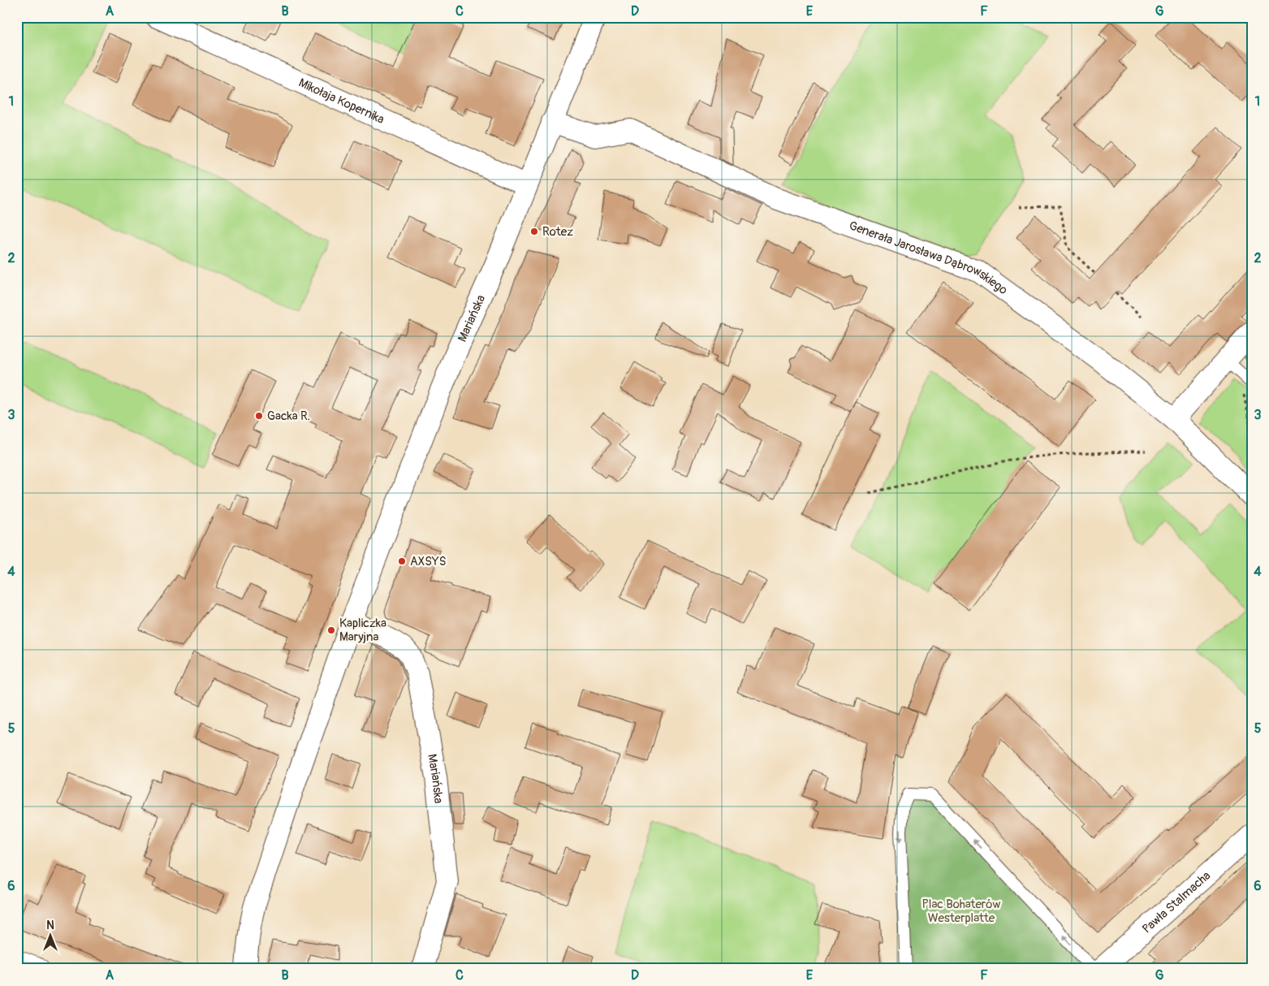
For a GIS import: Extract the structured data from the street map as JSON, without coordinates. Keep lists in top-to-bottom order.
{
  "streets": {
    "street": [
      "Mikołaja Kopernika",
      "Generała Jarosława Dąbrowskiego",
      "Mariańska",
      "Pawła Stalmacha"
    ]
  },
  "crossings": [
    ["Mikołaja Kopernika", "Mariańska"],
    ["Generała Jarosława Dąbrowskiego", "Mariańska"]
  ],
  "parks": ["Plac Bohaterów Westerplatte"],
  "places": [
    "Rotez",
    "Gacka R.",
    "AXSYS",
    "Kapliczka Maryjna"
  ],
  "north": "top",
  "grid": {
    "columns": [
      "A",
      "B",
      "C",
      "D",
      "E",
      "F",
      "G"
    ],
    "rows": [
      "1",
      "2",
      "3",
      "4",
      "5",
      "6"
    ]
  }
}
